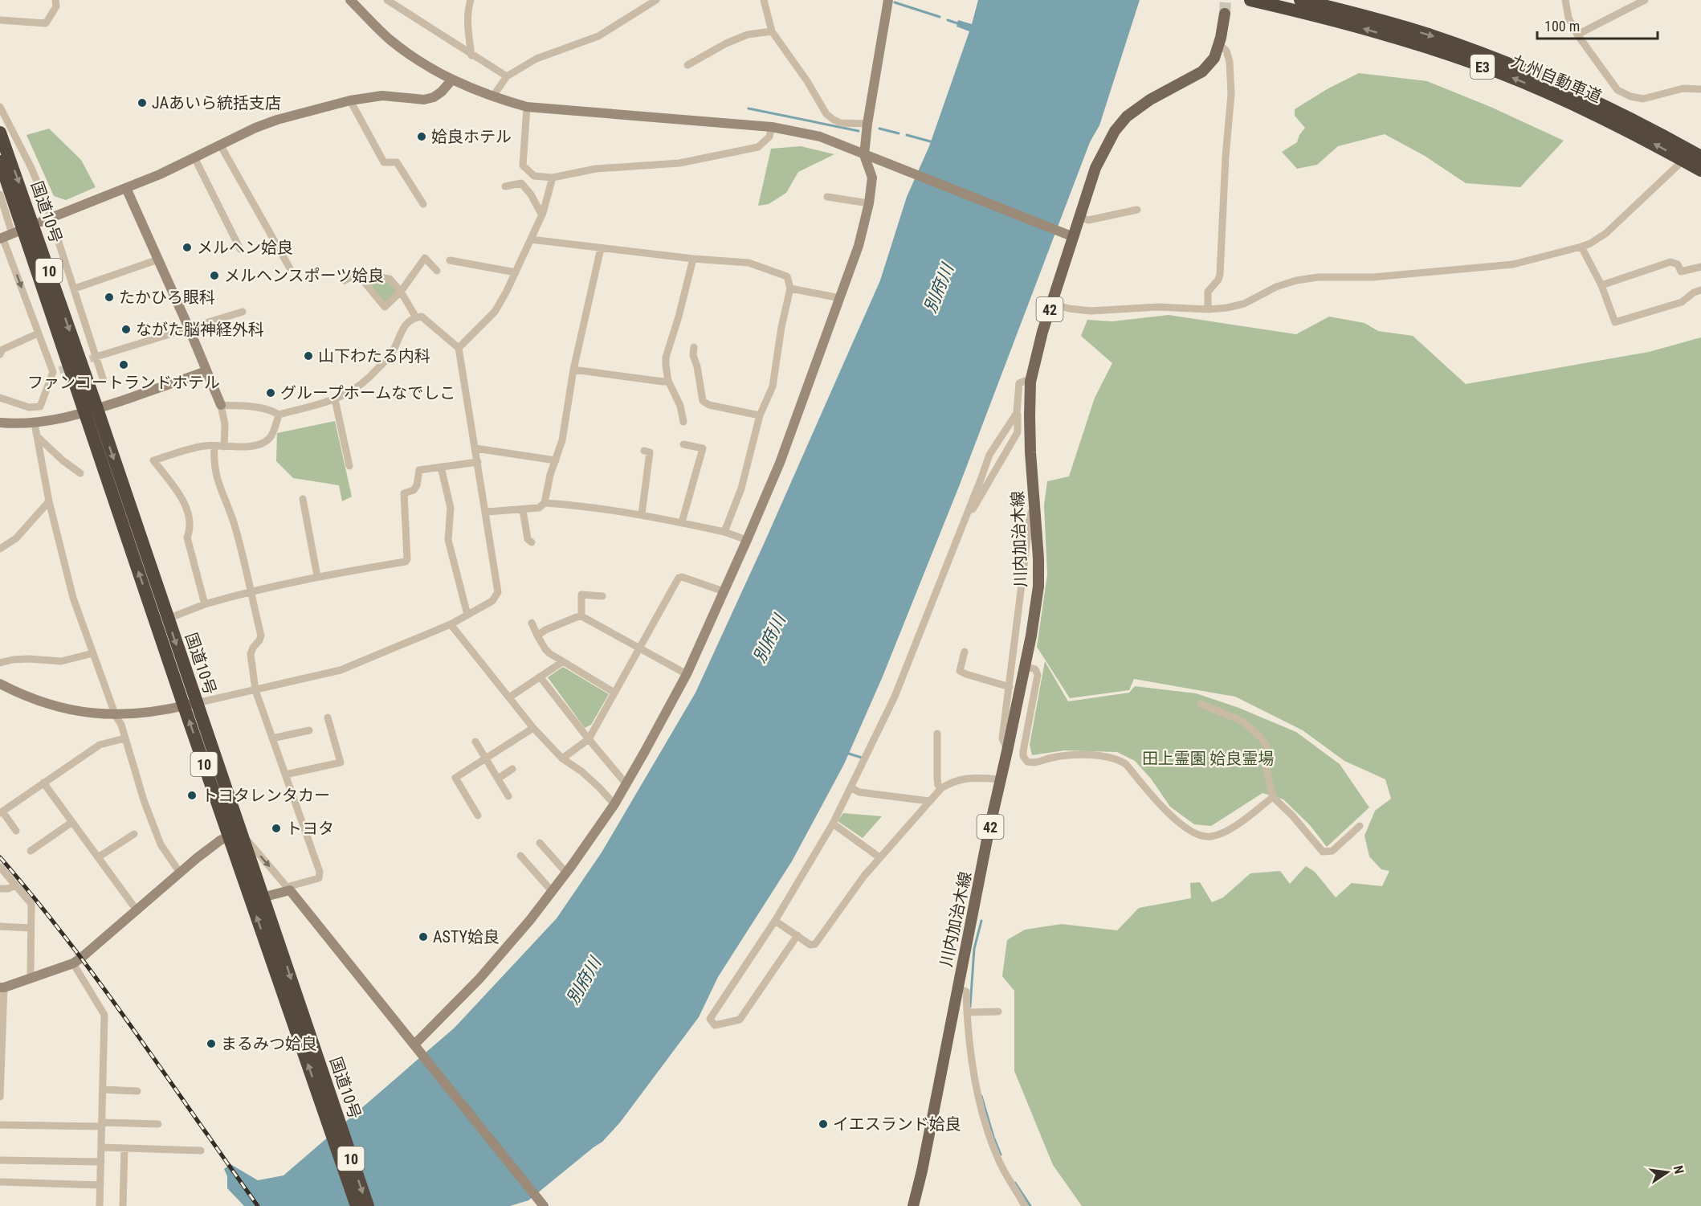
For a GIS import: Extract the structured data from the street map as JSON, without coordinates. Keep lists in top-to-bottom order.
{
  "streets": {
    "highway": [
      "E3",
      "九州自動車道",
      "国道10号",
      "10"
    ],
    "main road": ["42", "川内加治木線"]
  },
  "water": ["別府川"],
  "parks": ["田上霊園 姶良霊場"],
  "places": [
    "JAあいら統括支店",
    "姶良ホテル",
    "メルヘン姶良",
    "メルヘンスポーツ姶良",
    "たかひろ眼科",
    "ながた脳神経外科",
    "山下わたる内科",
    "ファンコートランドホテル",
    "グループホームなでしこ",
    "トヨタレンタカー",
    "トヨタ",
    "ASTY姶良",
    "まるみつ姶良",
    "イエスランド姶良"
  ],
  "scale_bar": "100 m",
  "north": "right"
}
